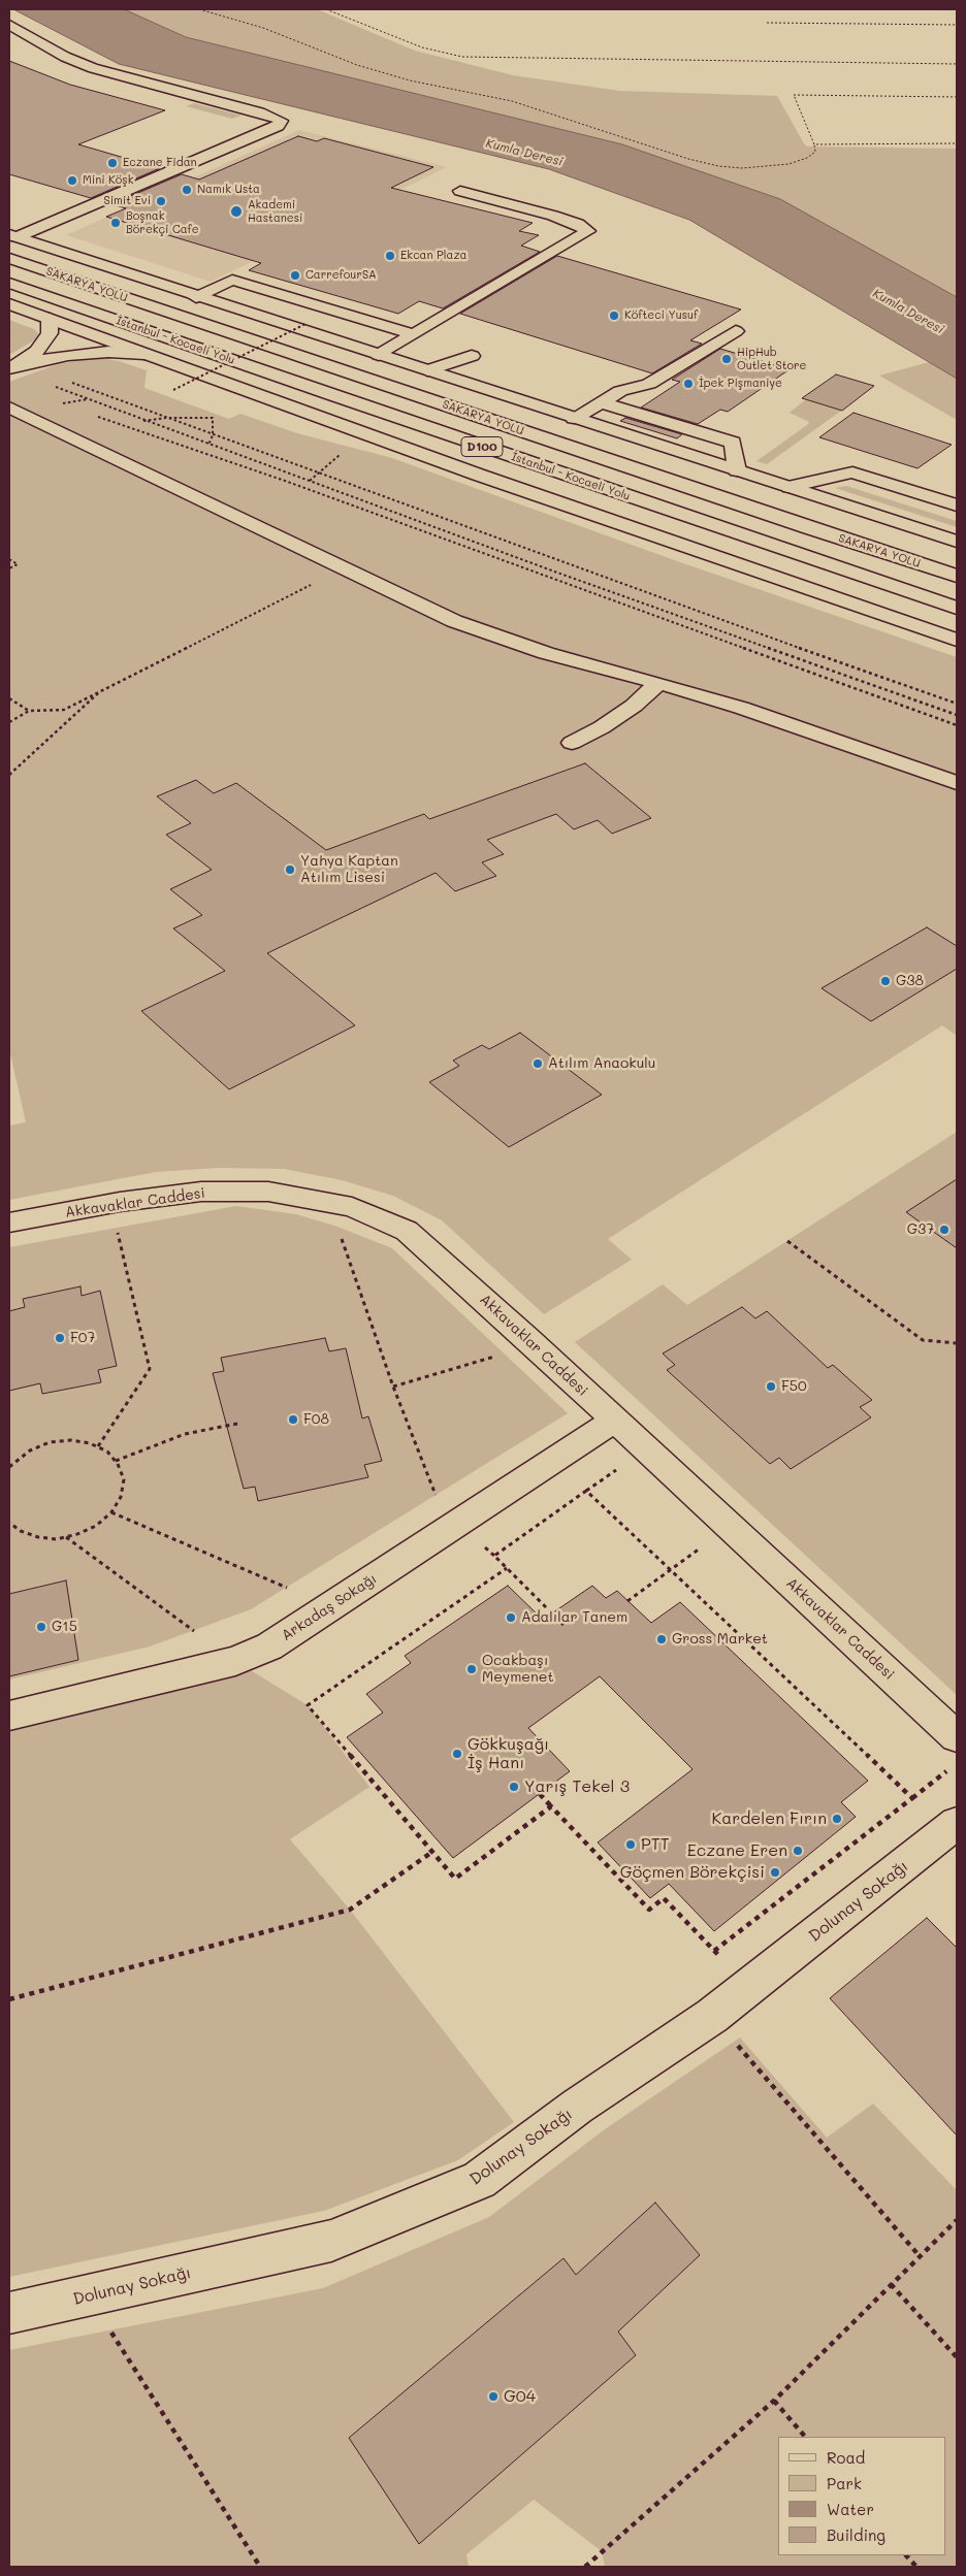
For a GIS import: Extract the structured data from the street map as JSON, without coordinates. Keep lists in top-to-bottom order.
{
  "streets": {
    "main road": [
      "SAKARYA YOLU",
      "İstanbul - Kocaeli Yolu",
      "D100",
      "Akkavaklar Caddesi",
      "Arkadaş Sokağı",
      "Dolunay Sokağı"
    ]
  },
  "crossings": [
    ["Akkavaklar Caddesi", "Arkadaş Sokağı"]
  ],
  "water": ["Kumla Deresi"],
  "places": [
    "Eczane Fidan",
    "Mini Köşk",
    "Namık Usta",
    "Simit Evi",
    "Akademi Hastanesi",
    "Boşnak Börekçi Cafe",
    "Ekcan Plaza",
    "CarrefourSA",
    "Köfteci Yusuf",
    "HipHub Outlet Store",
    "İpek Pişmaniye",
    "Yahya Kaptan Atılım Lisesi",
    "G38",
    "Atılım Anaokulu",
    "G37",
    "F07",
    "F50",
    "F08",
    "Adalılar Tanem",
    "G15",
    "Gross Market",
    "Ocakbaşı Meymenet",
    "Gökkuşağı İş Hanı",
    "Yarış Tekel 3",
    "Kardelen Fırın",
    "PTT",
    "Eczane Eren",
    "Göçmen Börekçisi",
    "G04"
  ],
  "legend": [
    "Road",
    "Park",
    "Water",
    "Building"
  ]
}
